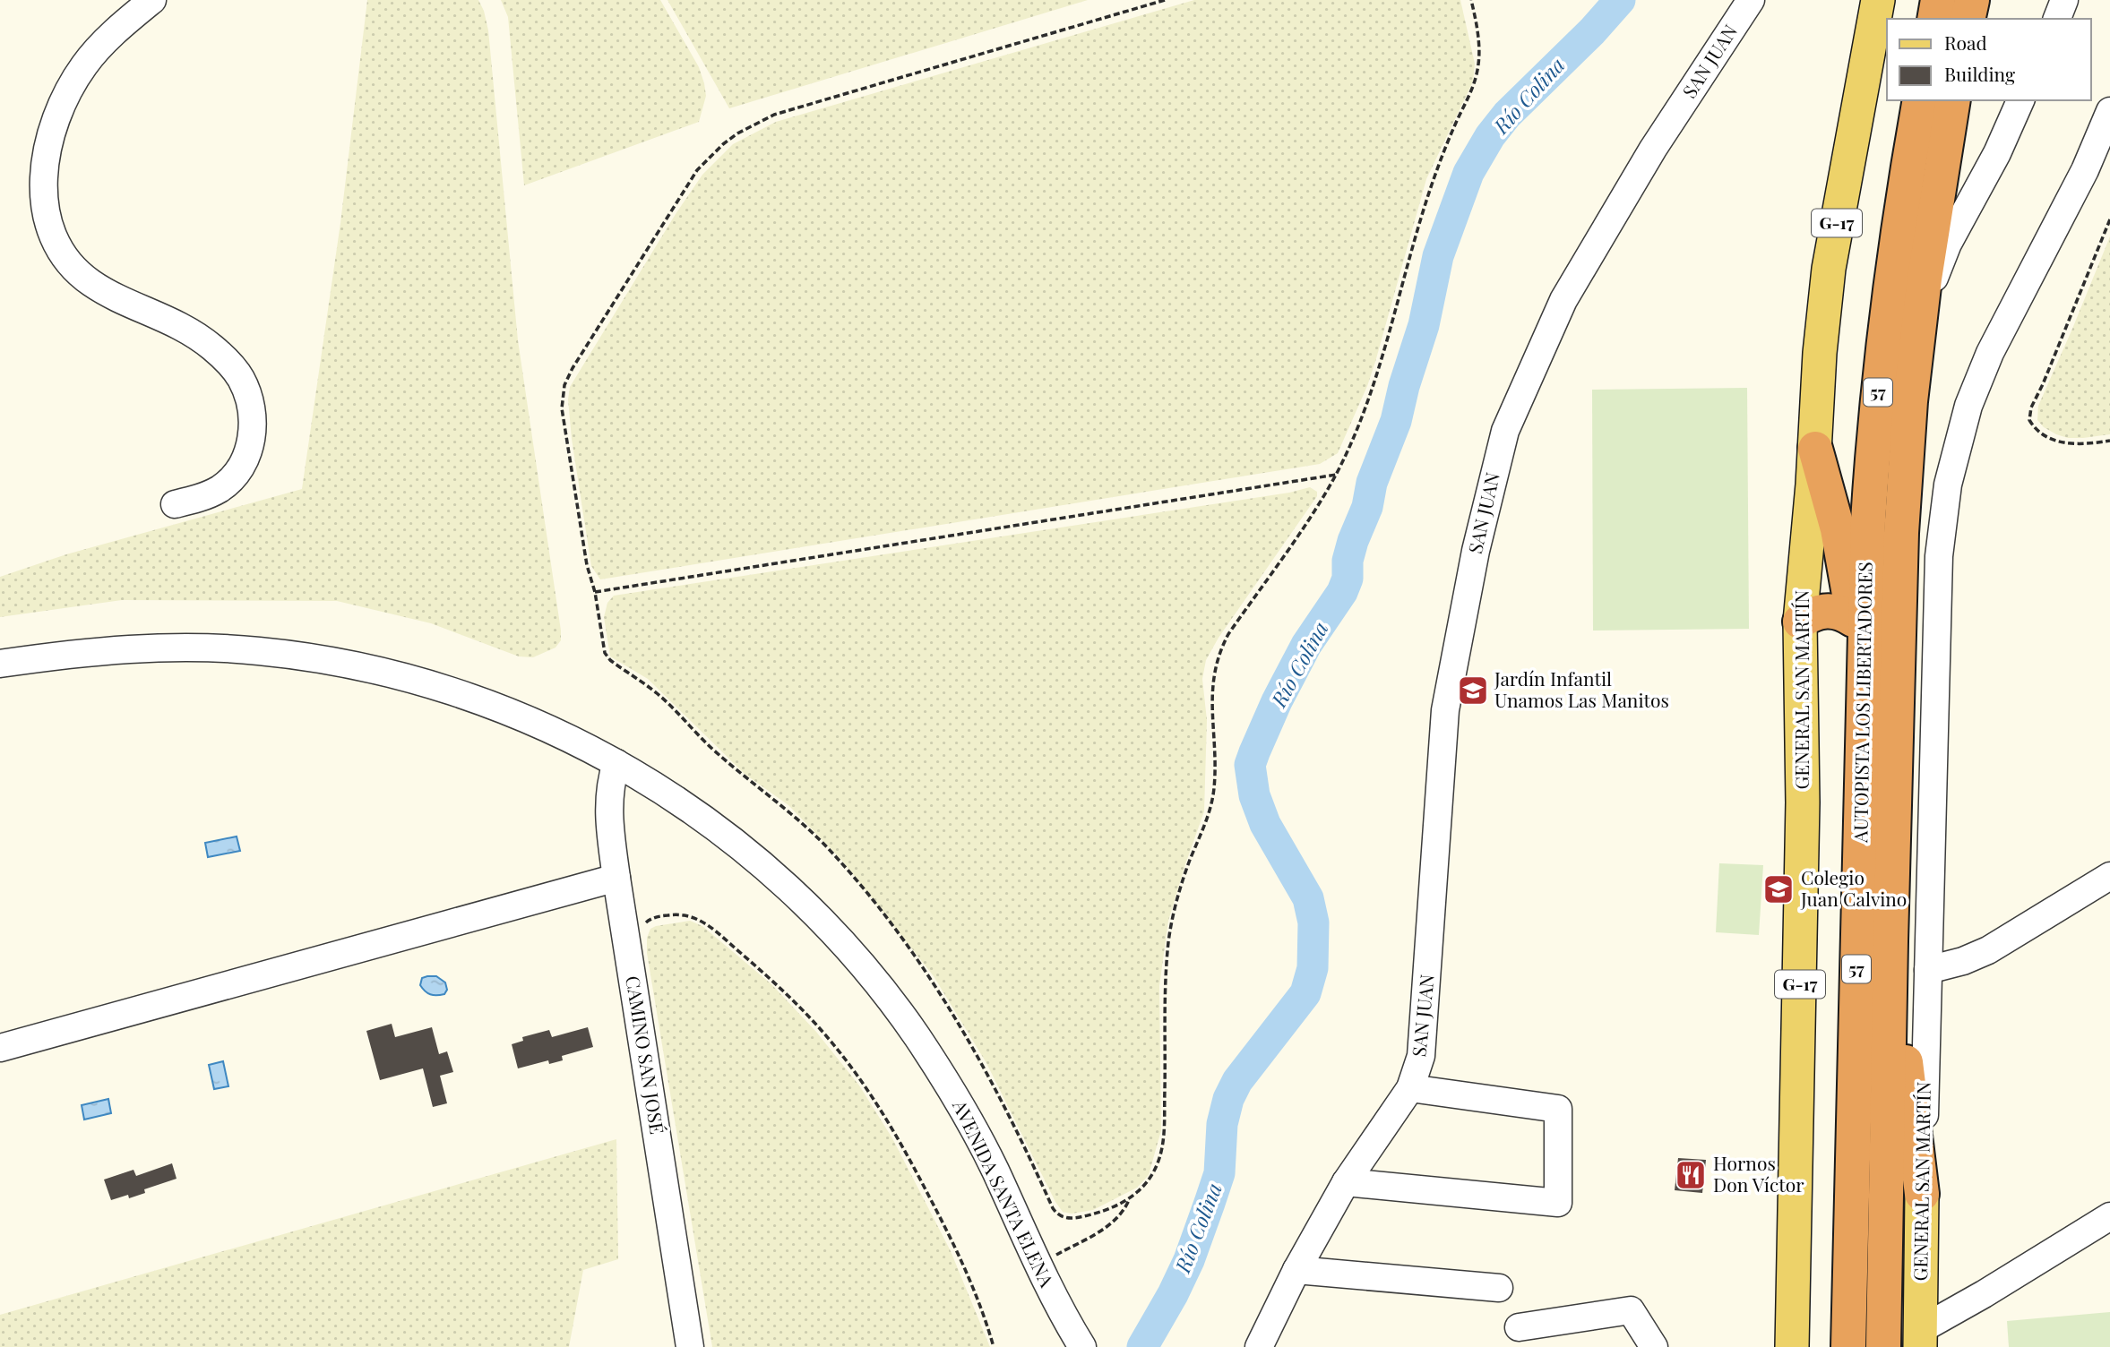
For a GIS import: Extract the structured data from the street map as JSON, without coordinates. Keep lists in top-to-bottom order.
{
  "streets": {
    "highway": ["57", "AUTOPISTA LOS LIBERTADORES"],
    "main road": ["G-17", "GENERAL SAN MARTÍN"],
    "street": ["SAN JUAN", "CAMINO SAN JOSÉ", "AVENIDA SANTA ELENA"]
  },
  "crossings": [
    ["CAMINO SAN JOSÉ", "AVENIDA SANTA ELENA"]
  ],
  "water": ["Río Colina"],
  "places": {
    "school or university": ["Jardín Infantil Unamos Las Manitos", "Colegio Juan Calvino"],
    "restaurant": ["Hornos Don Víctor"]
  },
  "legend": ["Road", "Building"]
}
